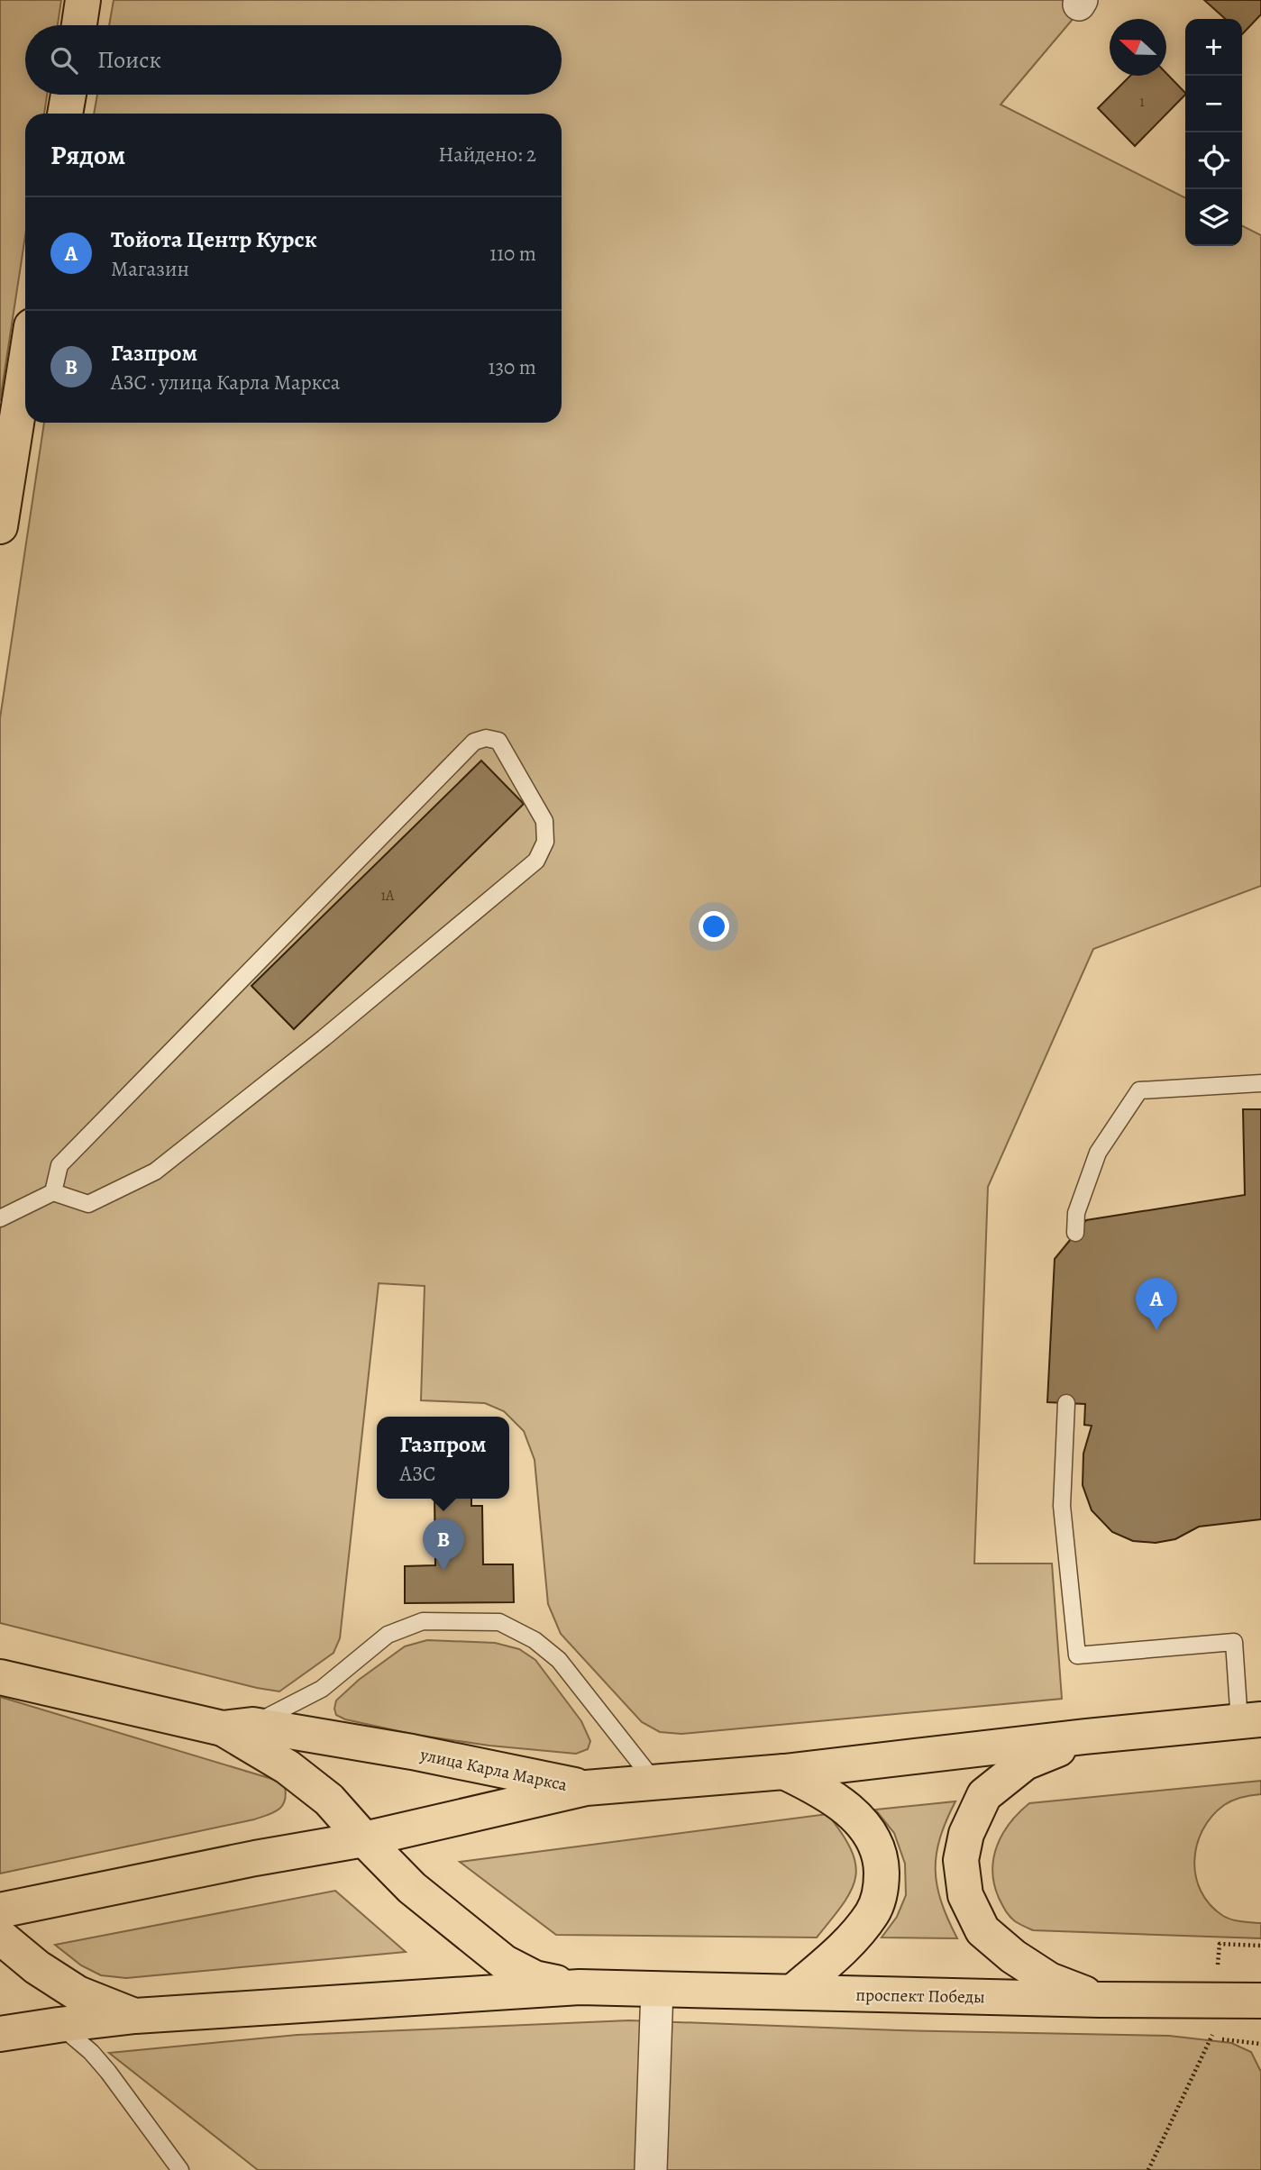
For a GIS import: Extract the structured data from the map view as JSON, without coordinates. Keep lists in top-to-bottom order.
{
  "streets": {
    "main road": ["улица Карла Маркса", "проспект Победы"]
  },
  "house_numbers": ["1", "1А"],
  "north": "left",
  "page": {
    "map_buttons": ["+", "−"],
    "search": "Поиск",
    "heading": ["Рядом", "Найдено: 2"],
    "list": [
      {
        "mark": "A",
        "name": "Тойота Центр Курск",
        "note": "Магазин",
        "value": "110 m"
      },
      {
        "mark": "B",
        "name": "Газпром",
        "note": "АЗС · улица Карла Маркса",
        "value": "130 m"
      }
    ],
    "pins": ["A", "B"],
    "popup": ["Газпром", "АЗС"]
  }
}
